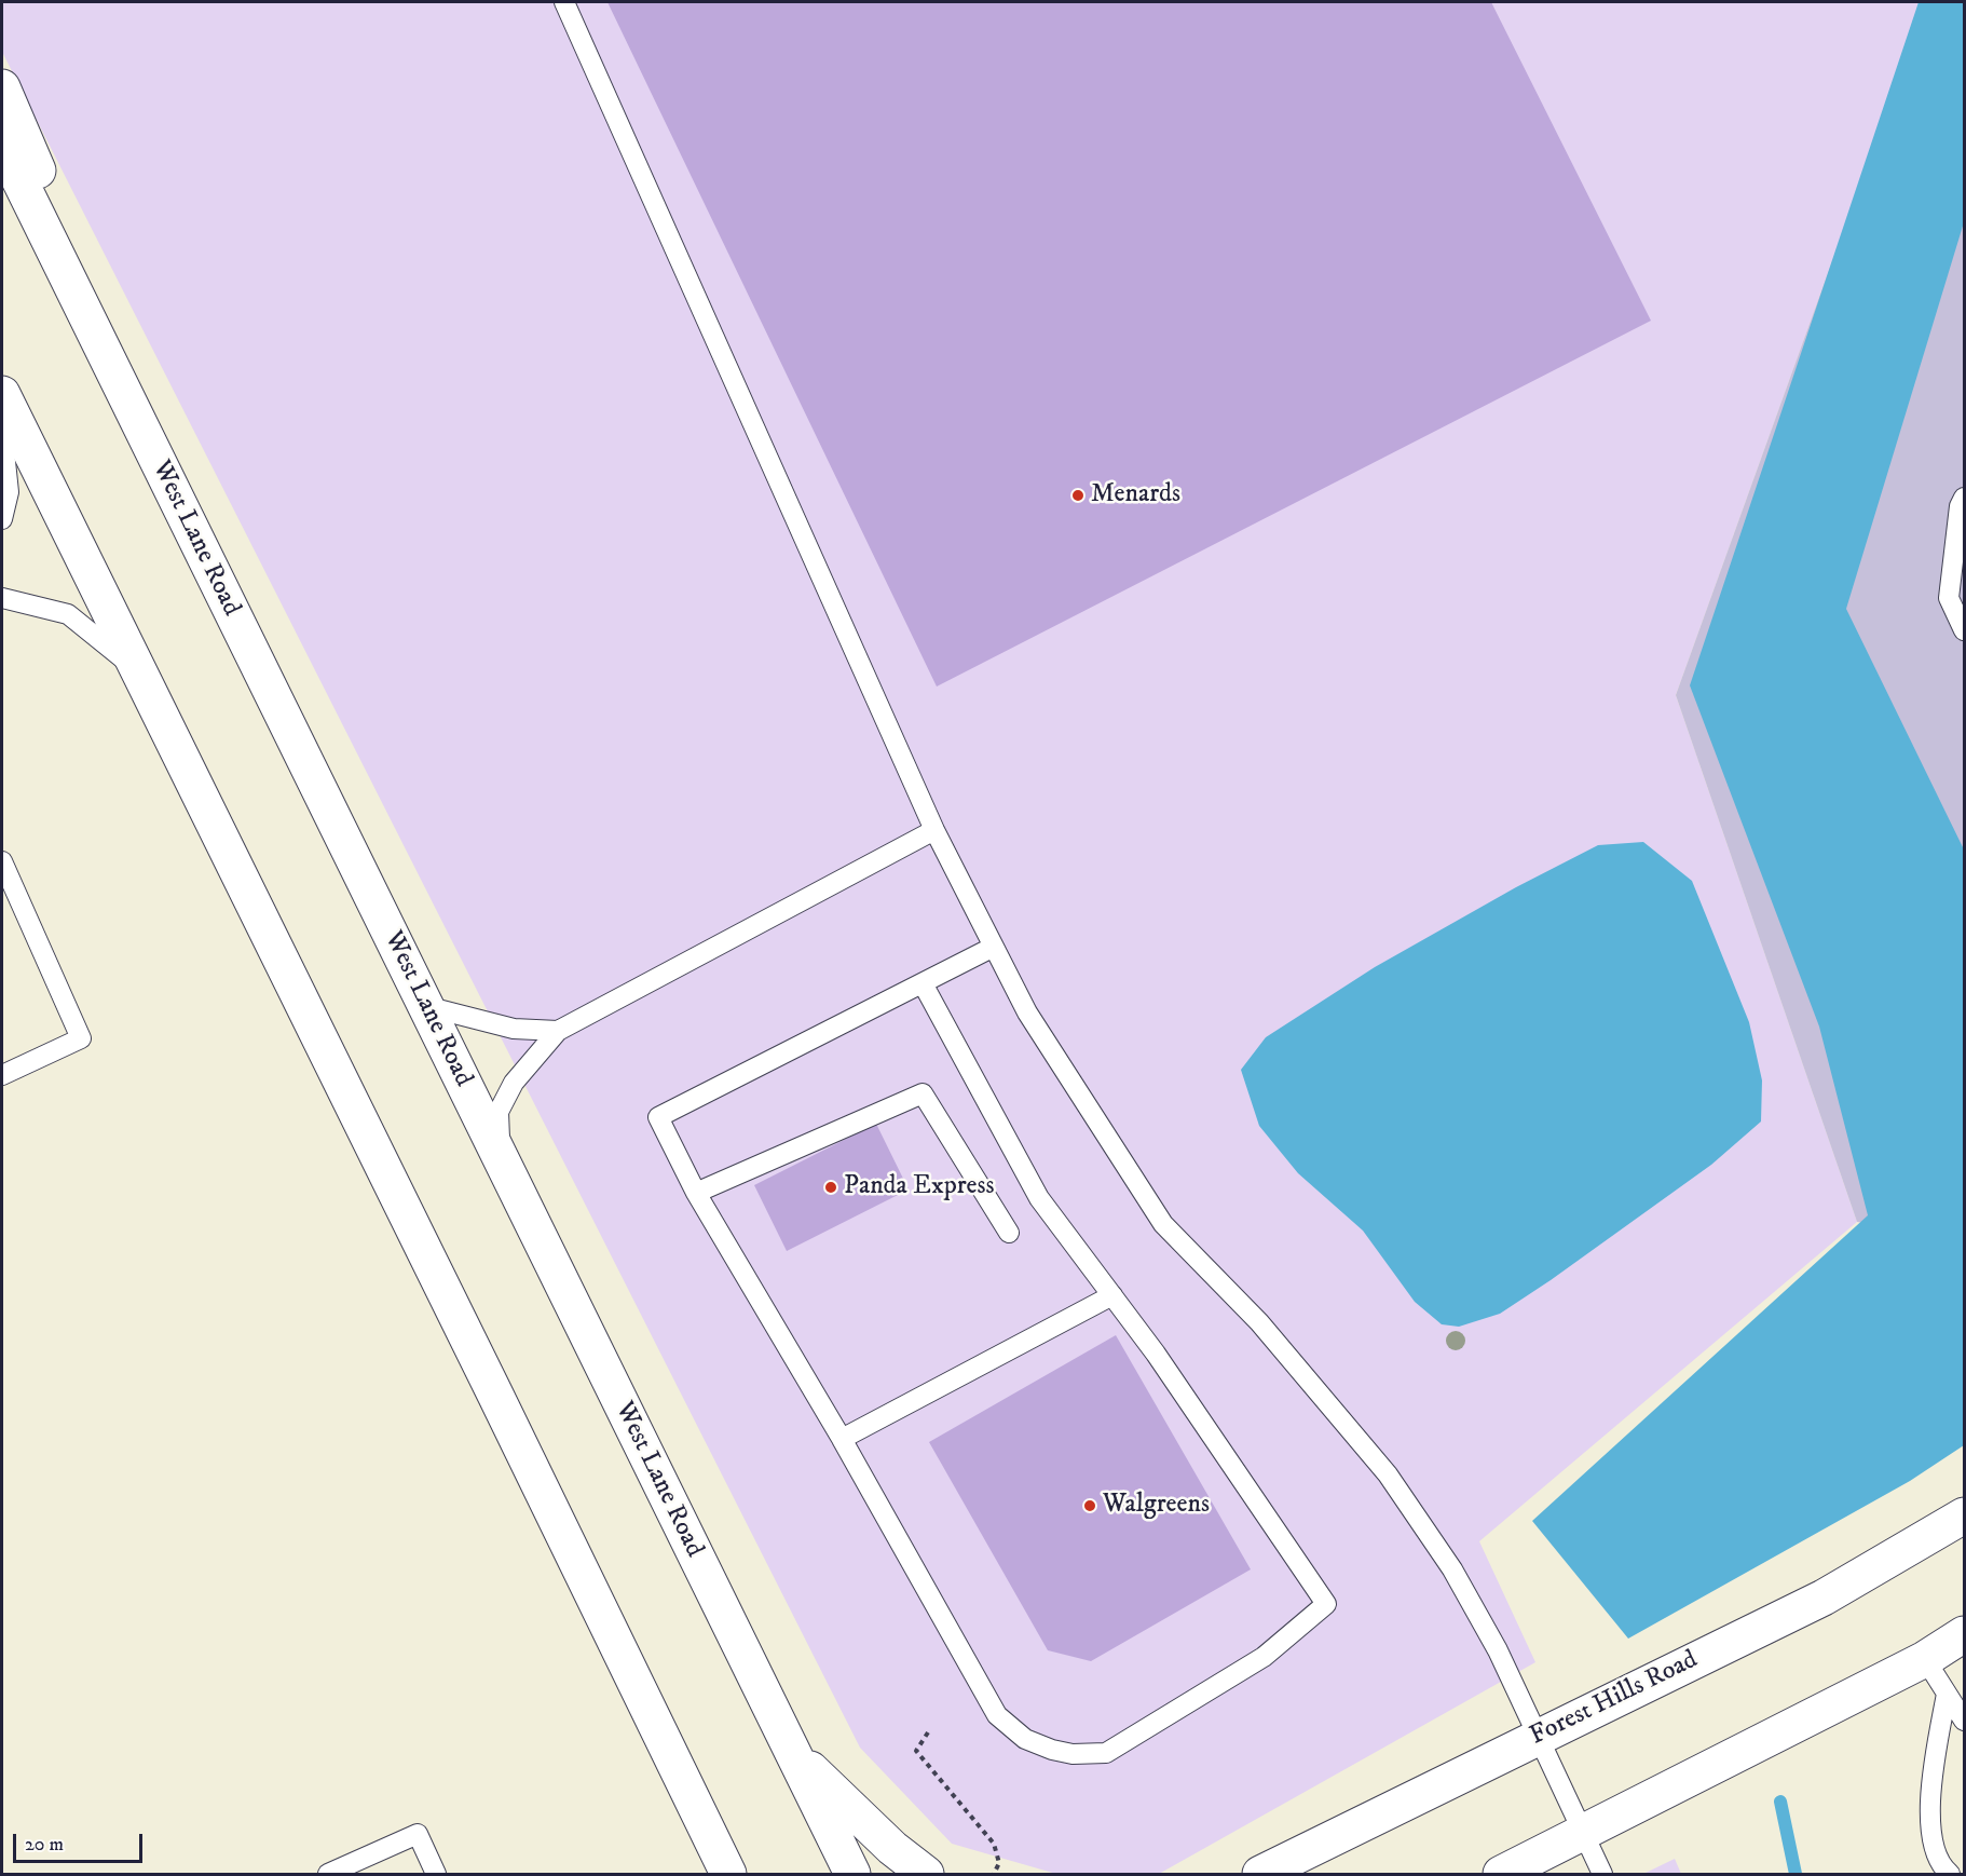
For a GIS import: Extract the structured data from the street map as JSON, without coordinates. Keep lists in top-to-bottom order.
{
  "streets": {
    "main road": ["West Lane Road", "Forest Hills Road"]
  },
  "places": ["Menards", "Panda Express", "Walgreens"],
  "scale_bar": "20 m"
}
